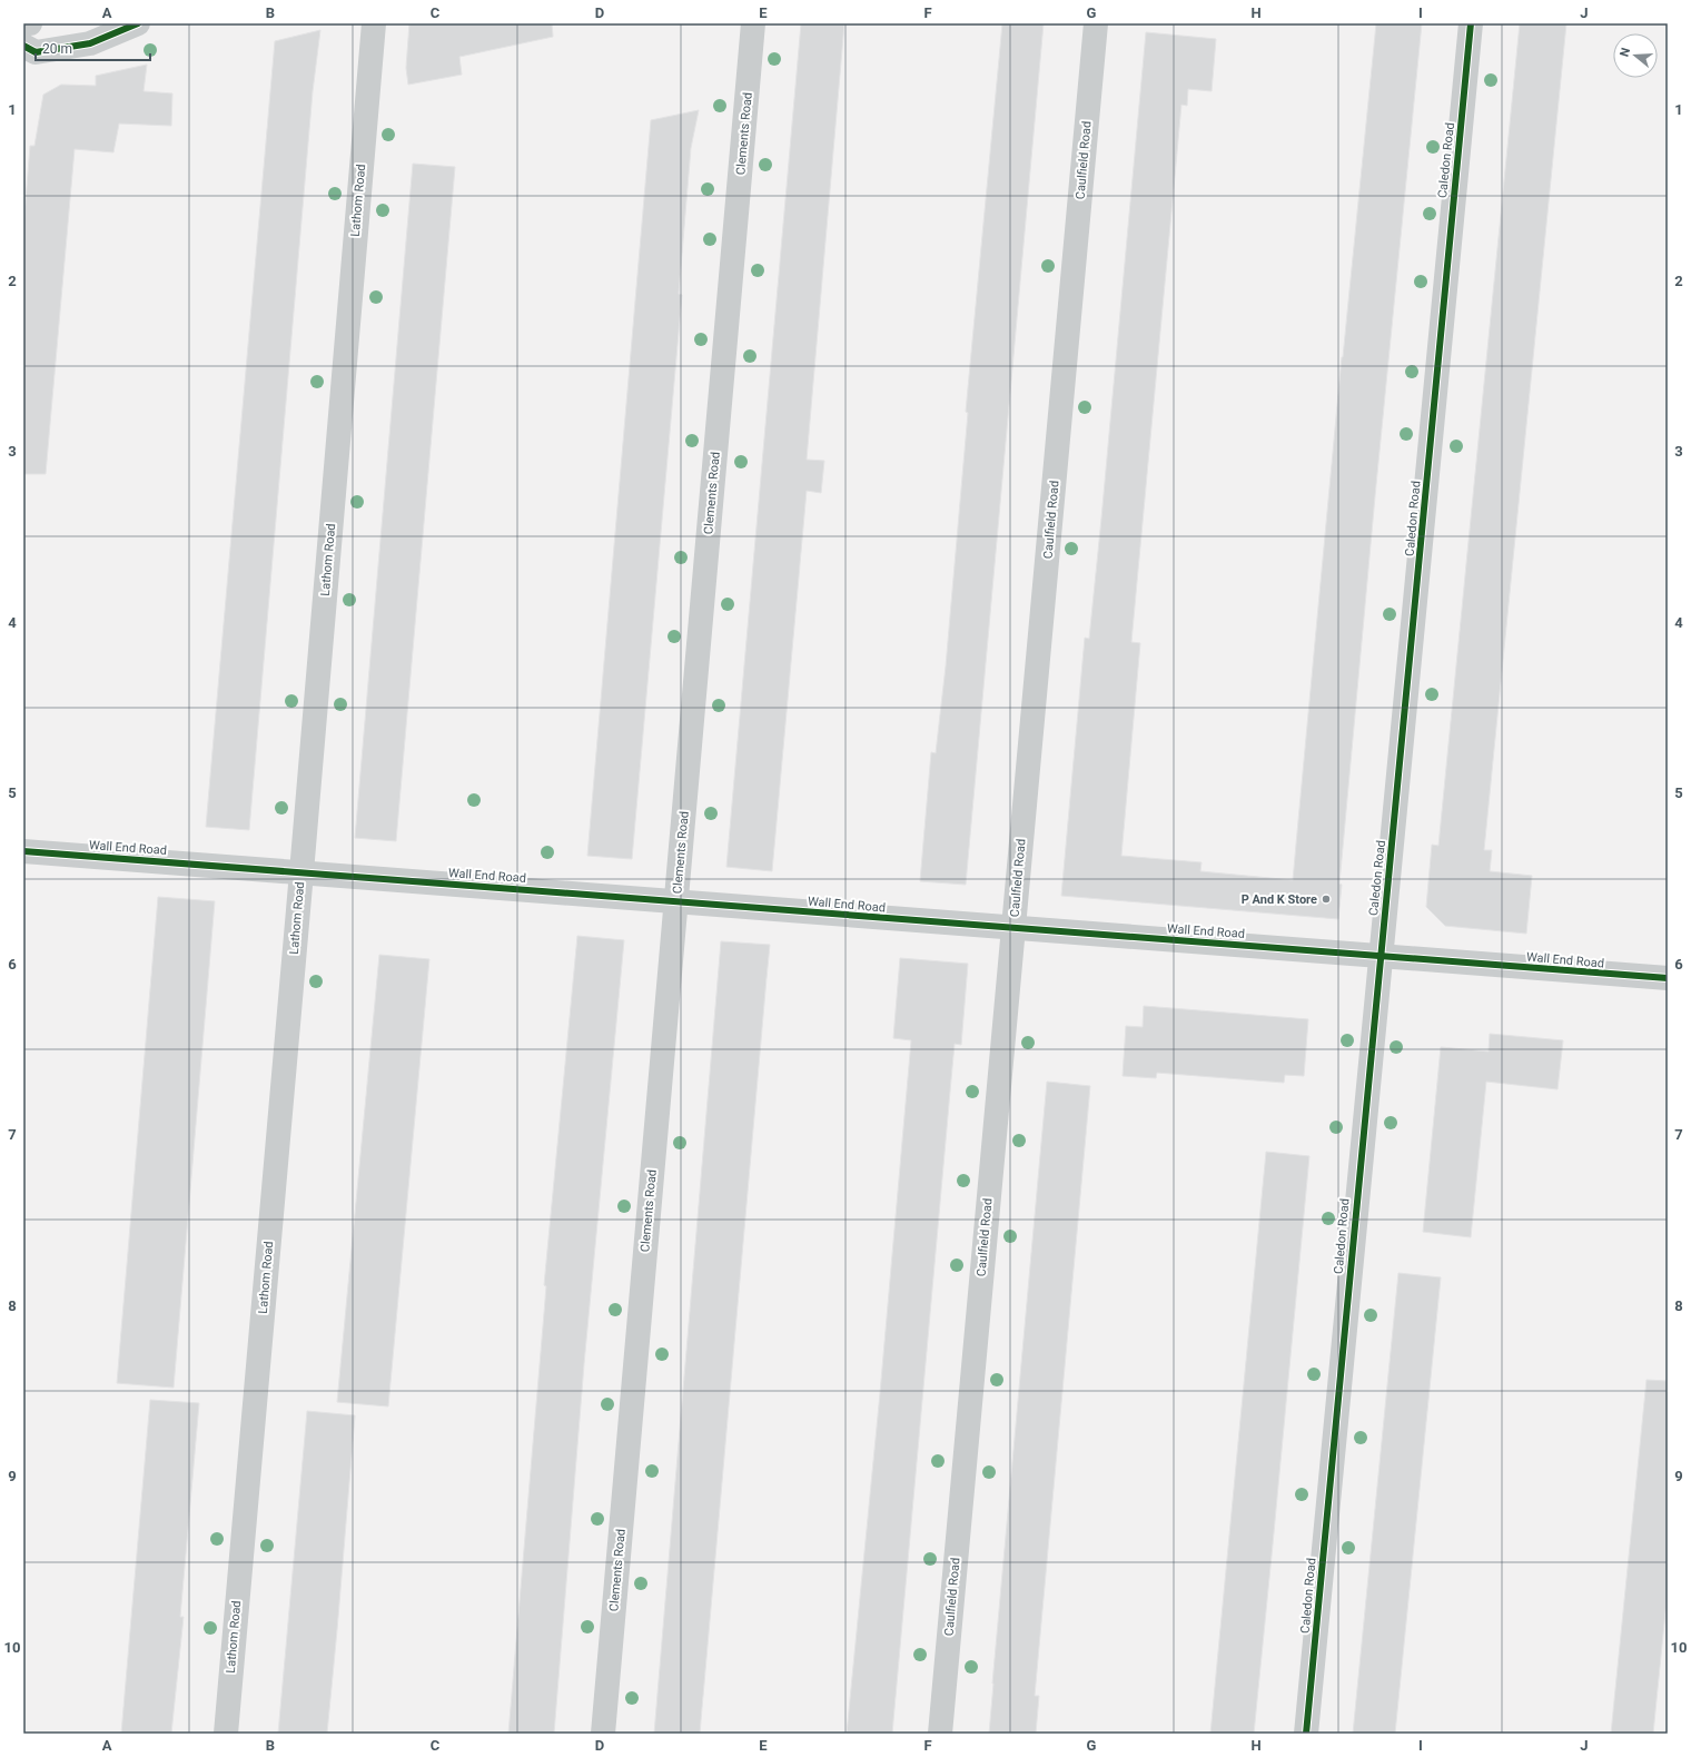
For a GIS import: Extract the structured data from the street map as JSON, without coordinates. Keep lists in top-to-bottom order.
{
  "streets": {
    "street": [
      "Clements Road",
      "Caulfield Road",
      "Caledon Road",
      "Lathom Road",
      "Wall End Road"
    ]
  },
  "crossings": [
    ["Clements Road", "Wall End Road"],
    ["Caulfield Road", "Wall End Road"],
    ["Caledon Road", "Wall End Road"],
    ["Lathom Road", "Wall End Road"]
  ],
  "places": ["P And K Store"],
  "scale_bar": "20 m",
  "north": "left",
  "grid": {
    "columns": [
      "A",
      "B",
      "C",
      "D",
      "E",
      "F",
      "G",
      "H",
      "I",
      "J"
    ],
    "rows": [
      "1",
      "2",
      "3",
      "4",
      "5",
      "6",
      "7",
      "8",
      "9",
      "10"
    ]
  }
}
